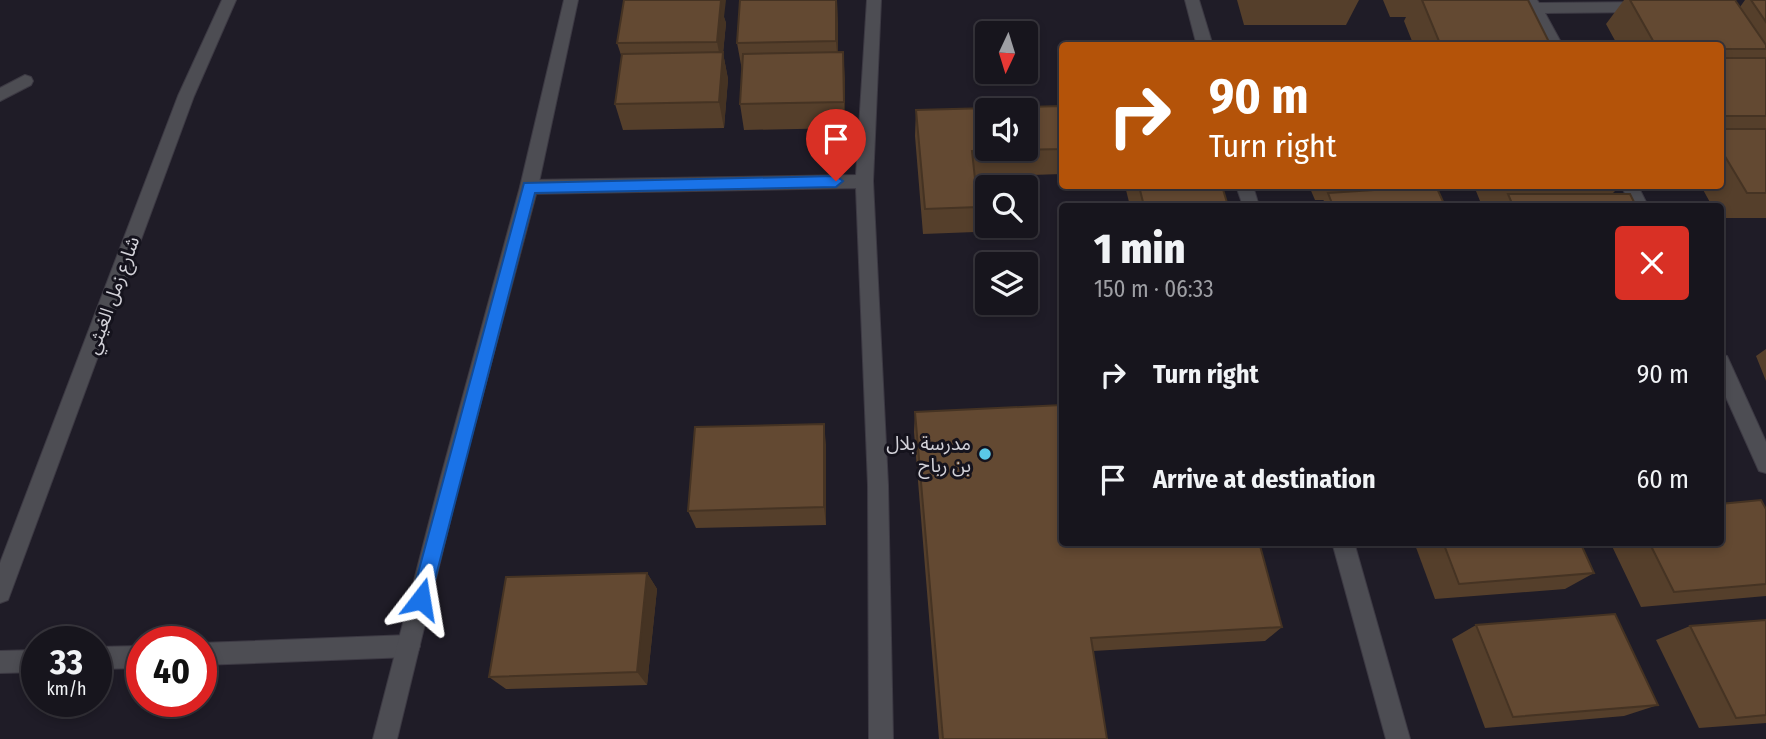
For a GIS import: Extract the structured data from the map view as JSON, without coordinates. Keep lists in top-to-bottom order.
{
  "streets": {
    "street": ["شارع زمل الغيثي"]
  },
  "places": ["مدرسة بلال بن رباح"],
  "north": "bottom",
  "page": {
    "turn": ["90 m", "Turn right"],
    "heading": ["1 min", "150 m · 06:33"],
    "list": [
      {
        "name": "Turn right",
        "value": "90 m"
      },
      {
        "name": "Arrive at destination",
        "value": "60 m"
      }
    ],
    "speed": "33 km/h",
    "limit": "40"
  }
}
